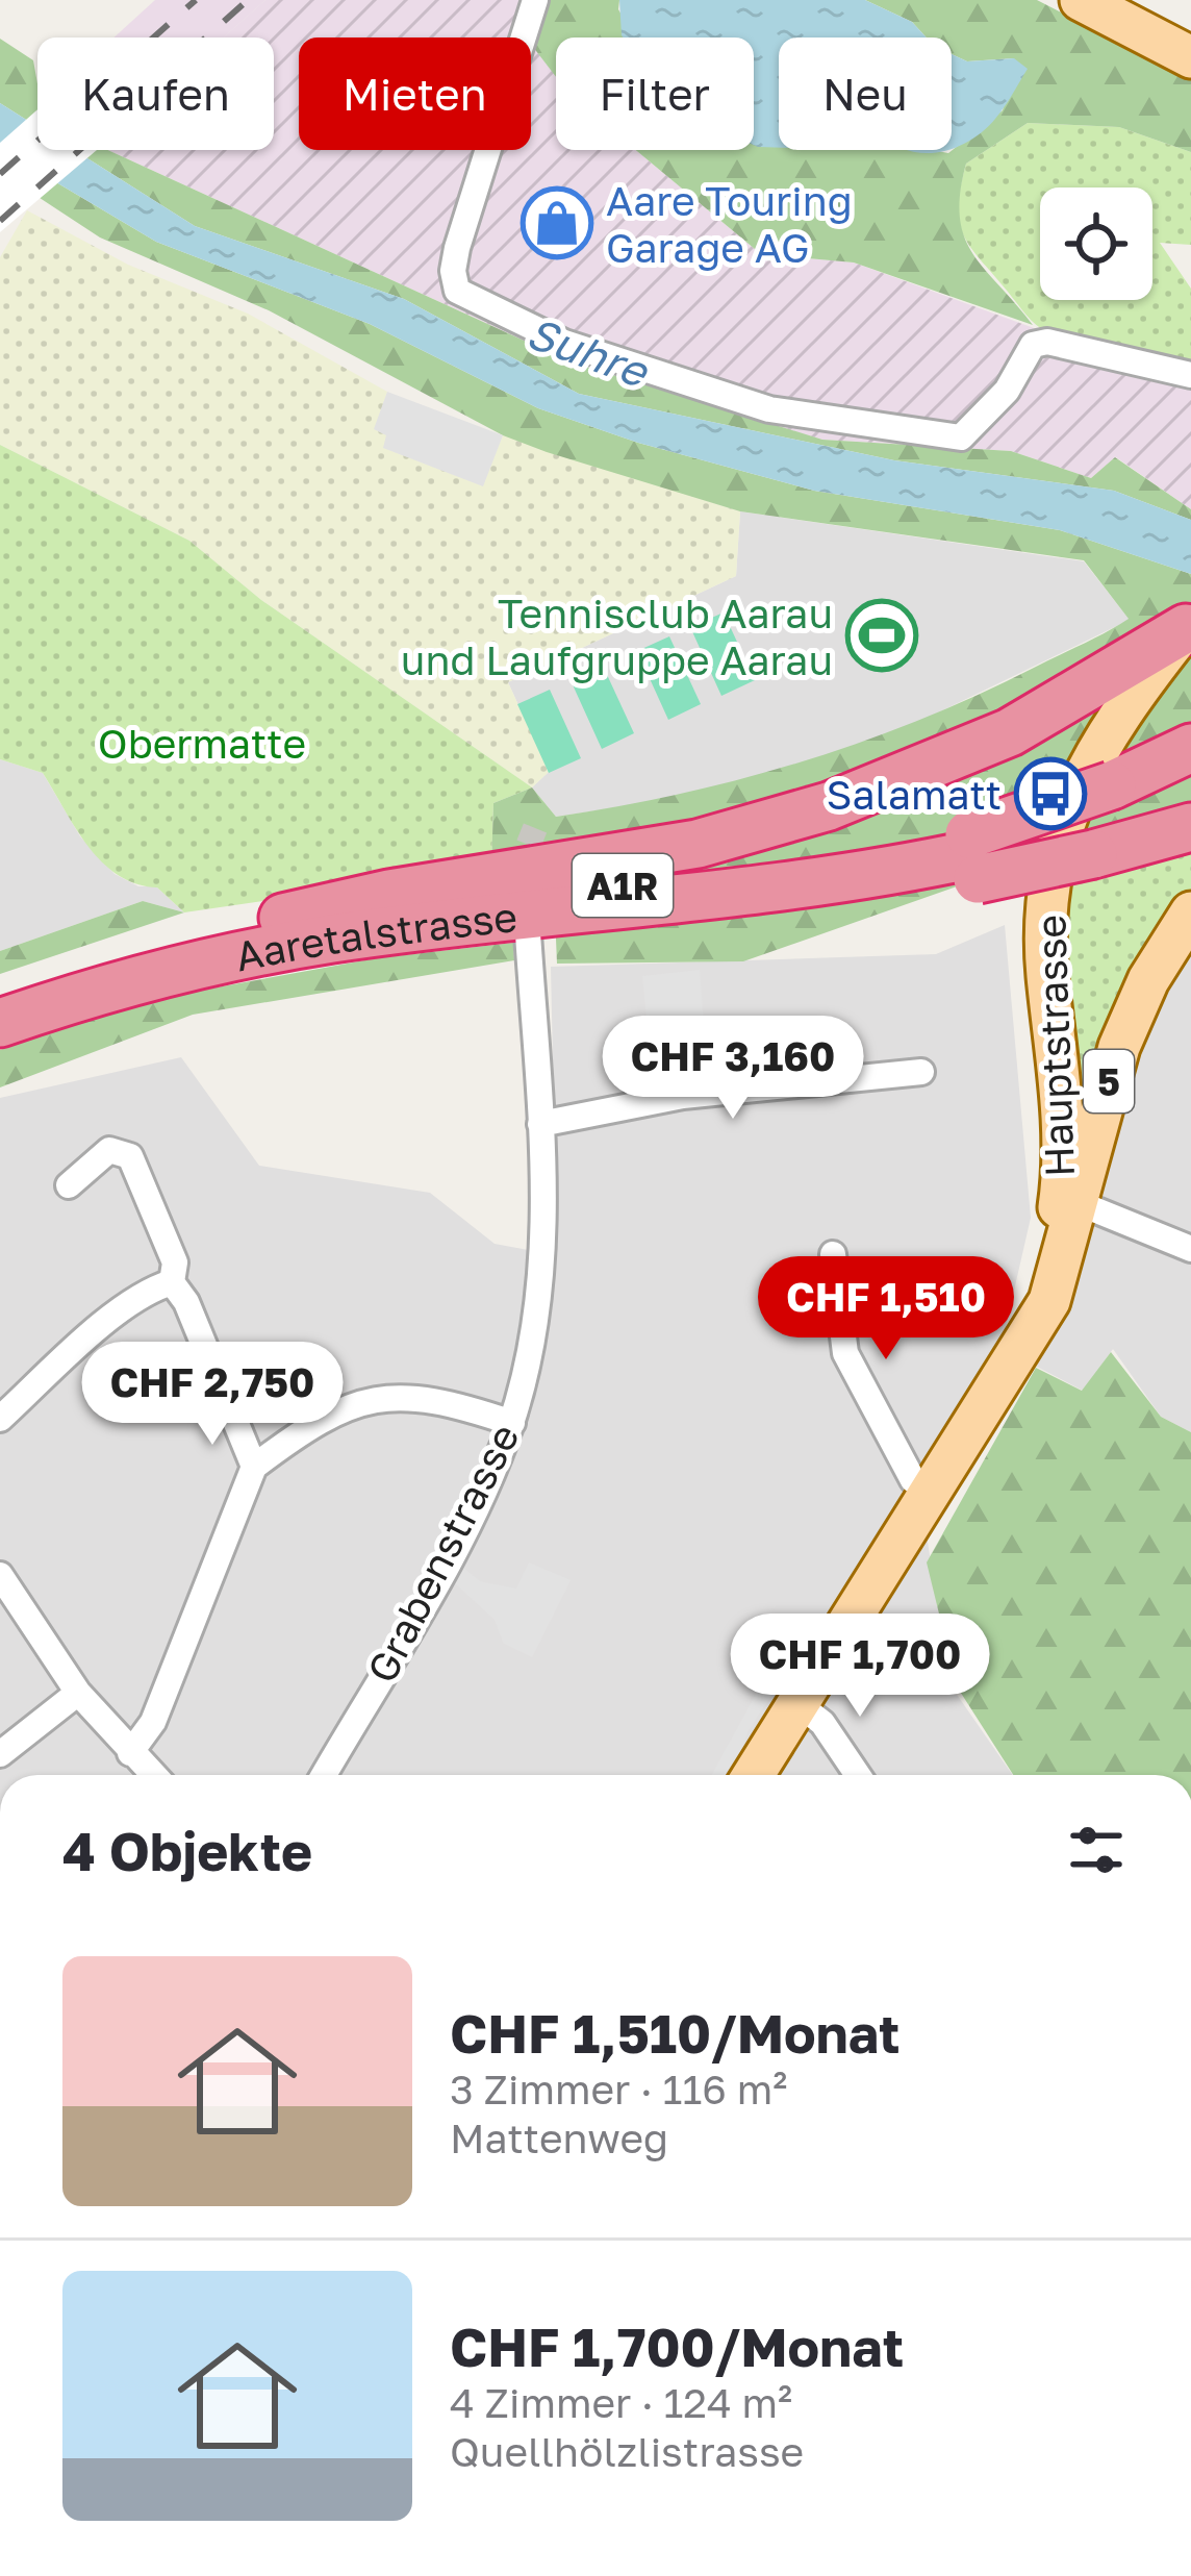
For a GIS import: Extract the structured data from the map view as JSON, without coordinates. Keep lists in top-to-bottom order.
{
  "streets": {
    "highway": ["A1R", "Aaretalstrasse"],
    "main road": ["Hauptstrasse", "5"],
    "street": ["Grabenstrasse"]
  },
  "crossings": [
    ["Aaretalstrasse", "Grabenstrasse"]
  ],
  "water": ["Suhre"],
  "parks": ["Obermatte"],
  "places": {
    "shop": ["Aare Touring Garage AG"],
    "sports": ["Tennisclub Aarau und Laufgruppe Aarau"],
    "bus stop": ["Salamatt"]
  },
  "page": {
    "chip": [
      "Kaufen",
      "Mieten",
      "Filter",
      "Neu"
    ],
    "price": [
      "CHF 3,160",
      "CHF 1,510",
      "CHF 2,750",
      "CHF 1,700"
    ],
    "heading": "4 Objekte",
    "list": [
      {
        "name": "CHF 1,510/Monat",
        "note": "3 Zimmer · 116 m² · Mattenweg"
      },
      {
        "name": "CHF 1,700/Monat",
        "note": "4 Zimmer · 124 m² · Quellhölzlistrasse"
      }
    ]
  }
}
